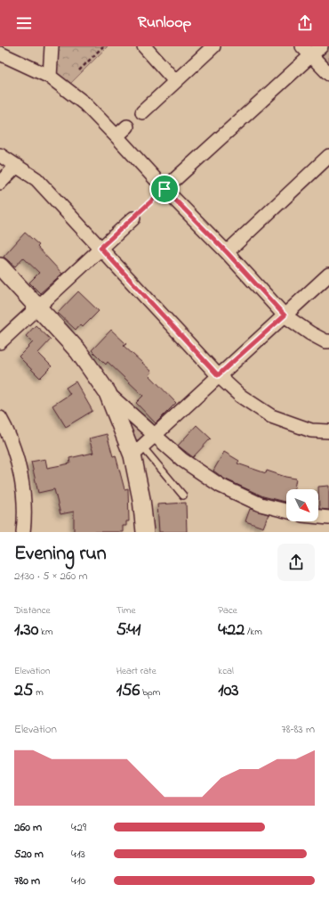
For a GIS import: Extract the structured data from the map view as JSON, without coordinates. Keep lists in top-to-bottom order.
{
  "north": "bottom right",
  "page": {
    "header": "Runloop",
    "heading": ["Evening run", "21:30 · 5 × 260 m"],
    "stats": [
      ["Distance", "1.30 km"],
      ["Time", "5:41"],
      ["Pace", "4:22 /km"],
      ["Elevation", "25 m"],
      ["Heart rate", "156 bpm"],
      ["kcal", "103"]
    ],
    "chart": ["Elevation", "78–83 m"],
    "list": [
      {
        "name": "260 m",
        "note": "4:29"
      },
      {
        "name": "520 m",
        "note": "4:13"
      },
      {
        "name": "780 m",
        "note": "4:10"
      }
    ]
  }
}
